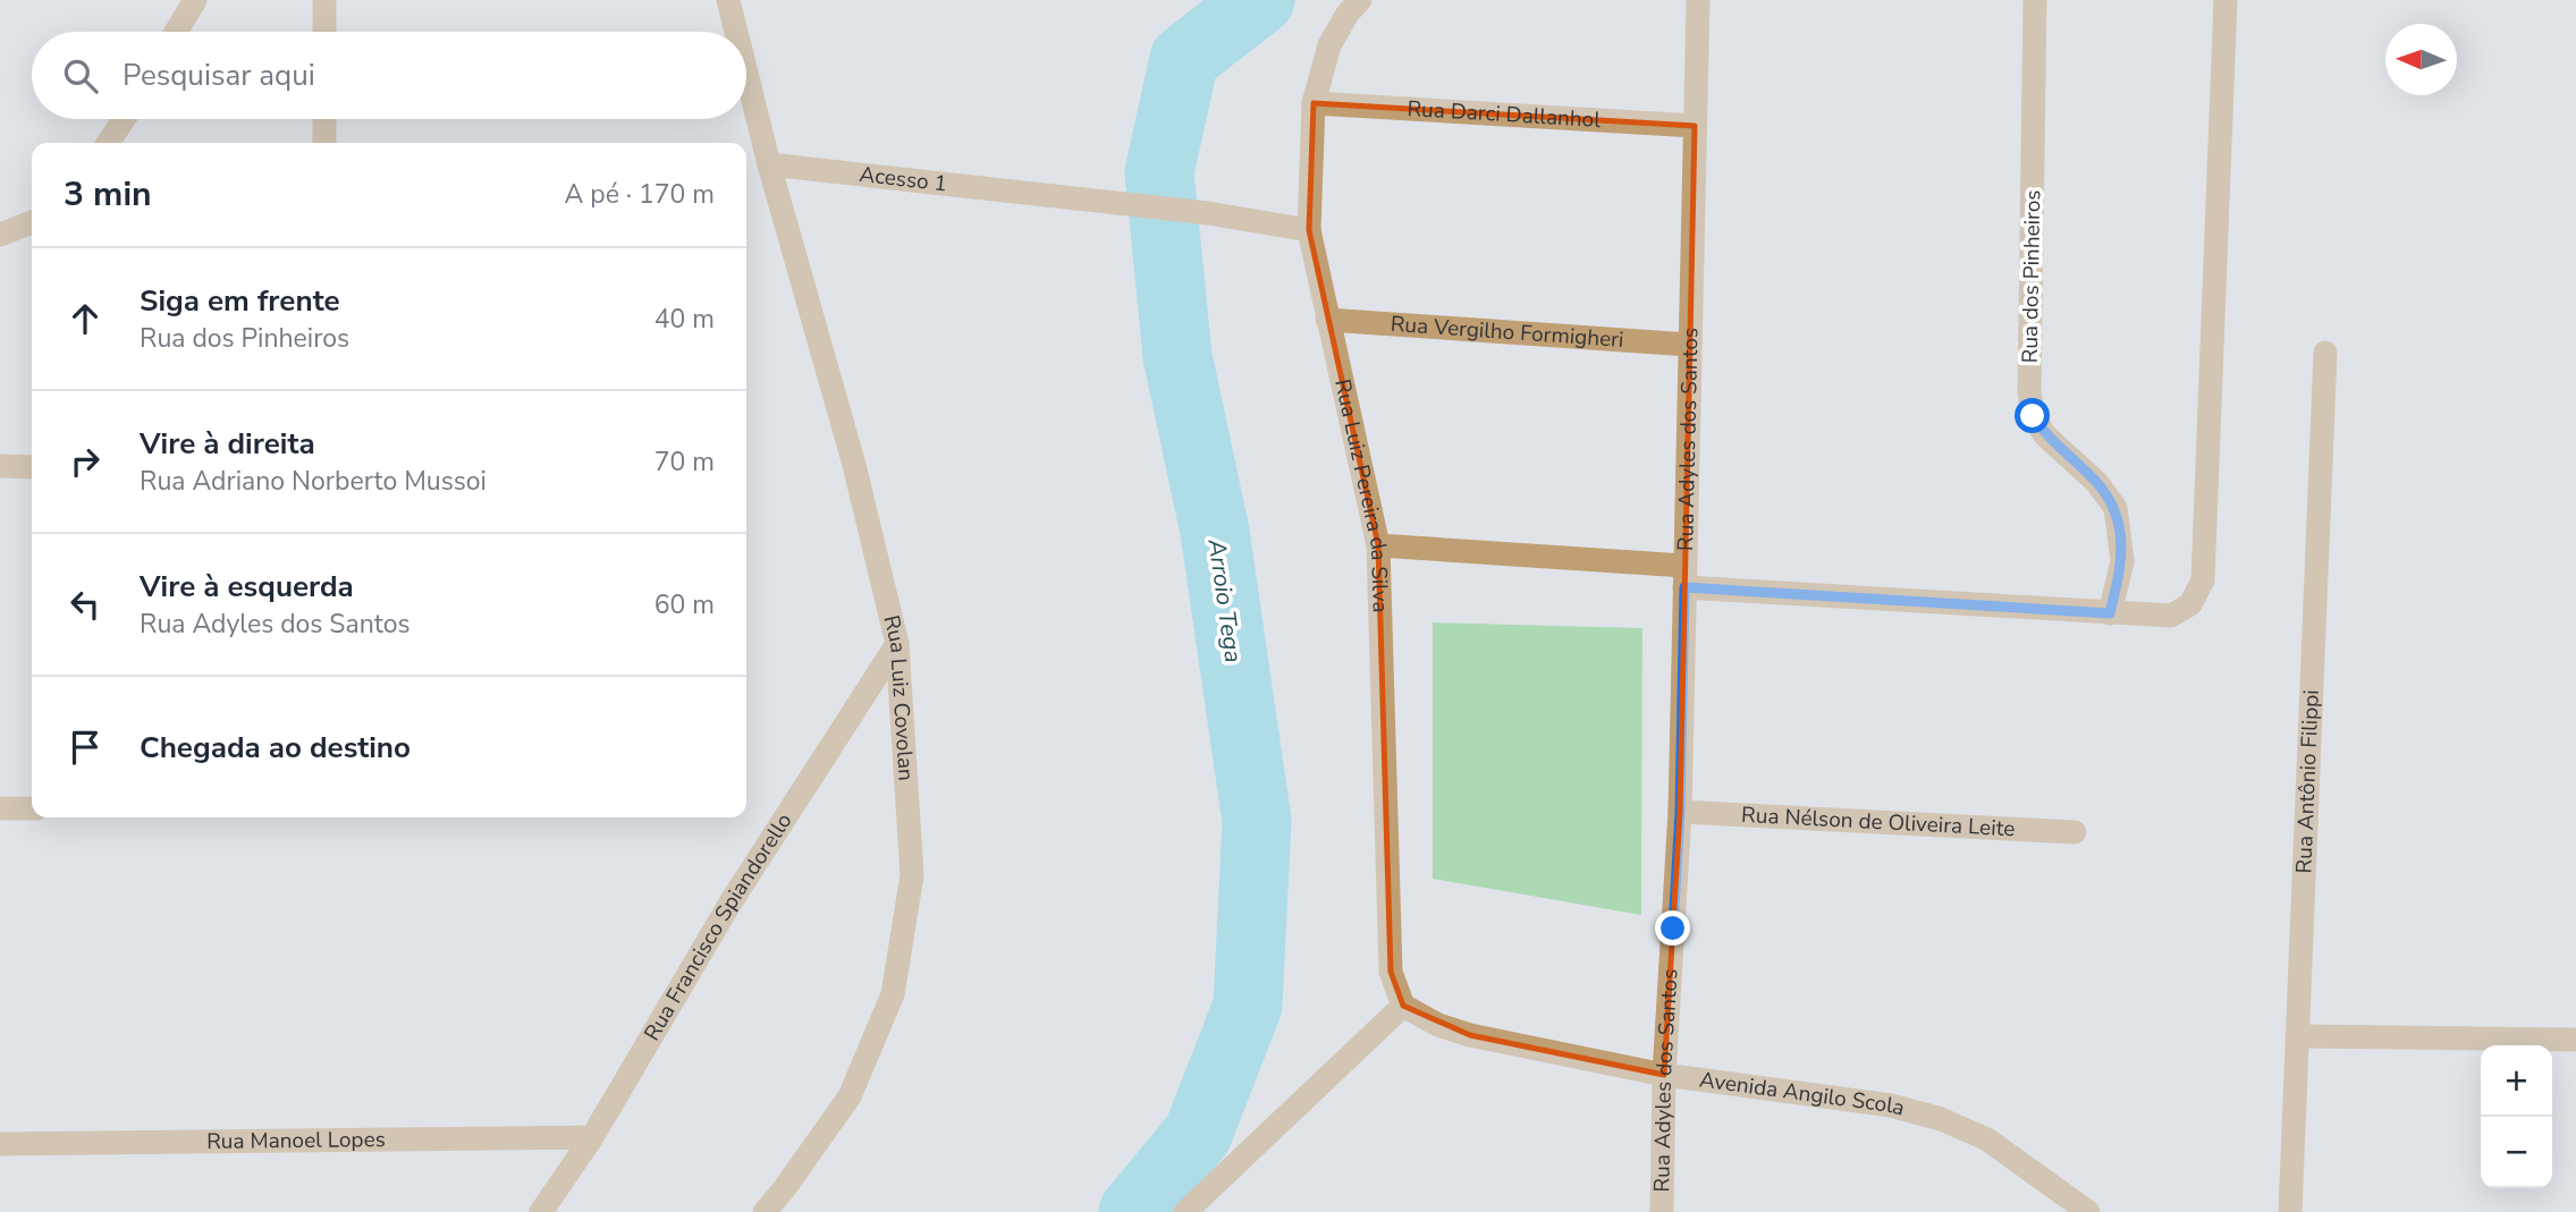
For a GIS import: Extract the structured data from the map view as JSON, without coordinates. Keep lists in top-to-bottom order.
{
  "streets": {
    "street": [
      "Rua Darci Dallanhol",
      "Acesso 1",
      "Rua dos Pinheiros",
      "Rua Vergilho Formigheri",
      "Rua Adyles dos Santos",
      "Rua Luiz Pereira da Silva",
      "Rua Luiz Covolan",
      "Rua Antônio Filippi",
      "Rua Nélson de Oliveira Leite",
      "Rua Francisco Spiandorello",
      "Avenida Angilo Scola",
      "Rua Manoel Lopes"
    ]
  },
  "crossings": [
    ["Rua Darci Dallanhol", "Rua Adyles dos Santos"],
    ["Rua Darci Dallanhol", "Rua Luiz Pereira da Silva"],
    ["Acesso 1", "Rua Luiz Pereira da Silva"],
    ["Acesso 1", "Rua Luiz Covolan"],
    ["Rua Vergilho Formigheri", "Rua Adyles dos Santos"],
    ["Rua Vergilho Formigheri", "Rua Luiz Pereira da Silva"],
    ["Rua Adyles dos Santos", "Rua Nélson de Oliveira Leite"],
    ["Rua Adyles dos Santos", "Avenida Angilo Scola"],
    ["Rua Luiz Pereira da Silva", "Avenida Angilo Scola"],
    ["Rua Luiz Covolan", "Rua Francisco Spiandorello"],
    ["Rua Francisco Spiandorello", "Rua Manoel Lopes"]
  ],
  "water": ["Arroio Tega"],
  "north": "left",
  "page": {
    "search": "Pesquisar aqui",
    "heading": ["3 min", "A pé · 170 m"],
    "list": [
      ["Siga em frente", "Rua dos Pinheiros", "40 m"],
      ["Vire à direita", "Rua Adriano Norberto Mussoi", "70 m"],
      ["Vire à esquerda", "Rua Adyles dos Santos", "60 m"],
      "Chegada ao destino"
    ],
    "map_buttons": ["+", "−"]
  }
}
